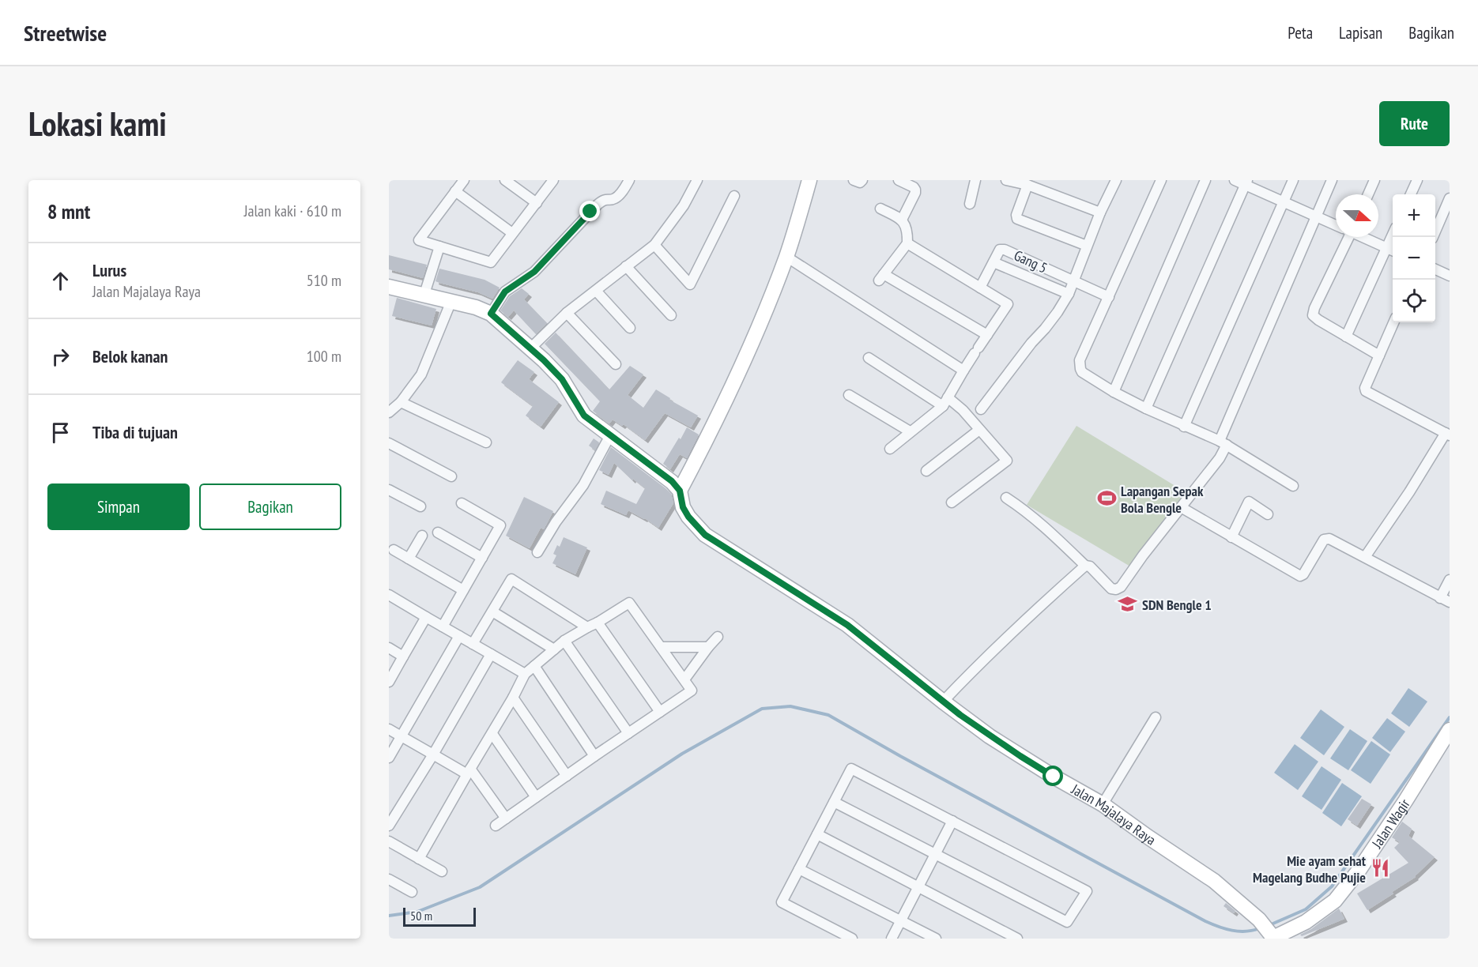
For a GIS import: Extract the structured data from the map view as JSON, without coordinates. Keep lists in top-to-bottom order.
{
  "streets": {
    "street": ["Gang 5", "Jalan Majalaya Raya", "Jalan Wagir"]
  },
  "crossings": [
    ["Jalan Majalaya Raya", "Jalan Wagir"]
  ],
  "places": {
    "sports": ["Lapangan Sepak Bola Bengle"],
    "school or university": ["SDN Bengle 1"],
    "restaurant": ["Mie ayam sehat Magelang Budhe Pujie"]
  },
  "scale_bar": "50 m",
  "north": "right",
  "page": {
    "header": "Streetwise",
    "nav": ["Peta", "Lapisan", "Bagikan"],
    "buttons": [
      "Rute",
      ["Simpan", "Bagikan"]
    ],
    "title": "Lokasi kami",
    "heading": ["8 mnt", "Jalan kaki · 610 m"],
    "map_buttons": ["+", "−"],
    "list": [
      ["Lurus", "Jalan Majalaya Raya", "510 m"],
      ["Belok kanan", "100 m"],
      "Tiba di tujuan"
    ],
    "scale": "50 m"
  }
}
